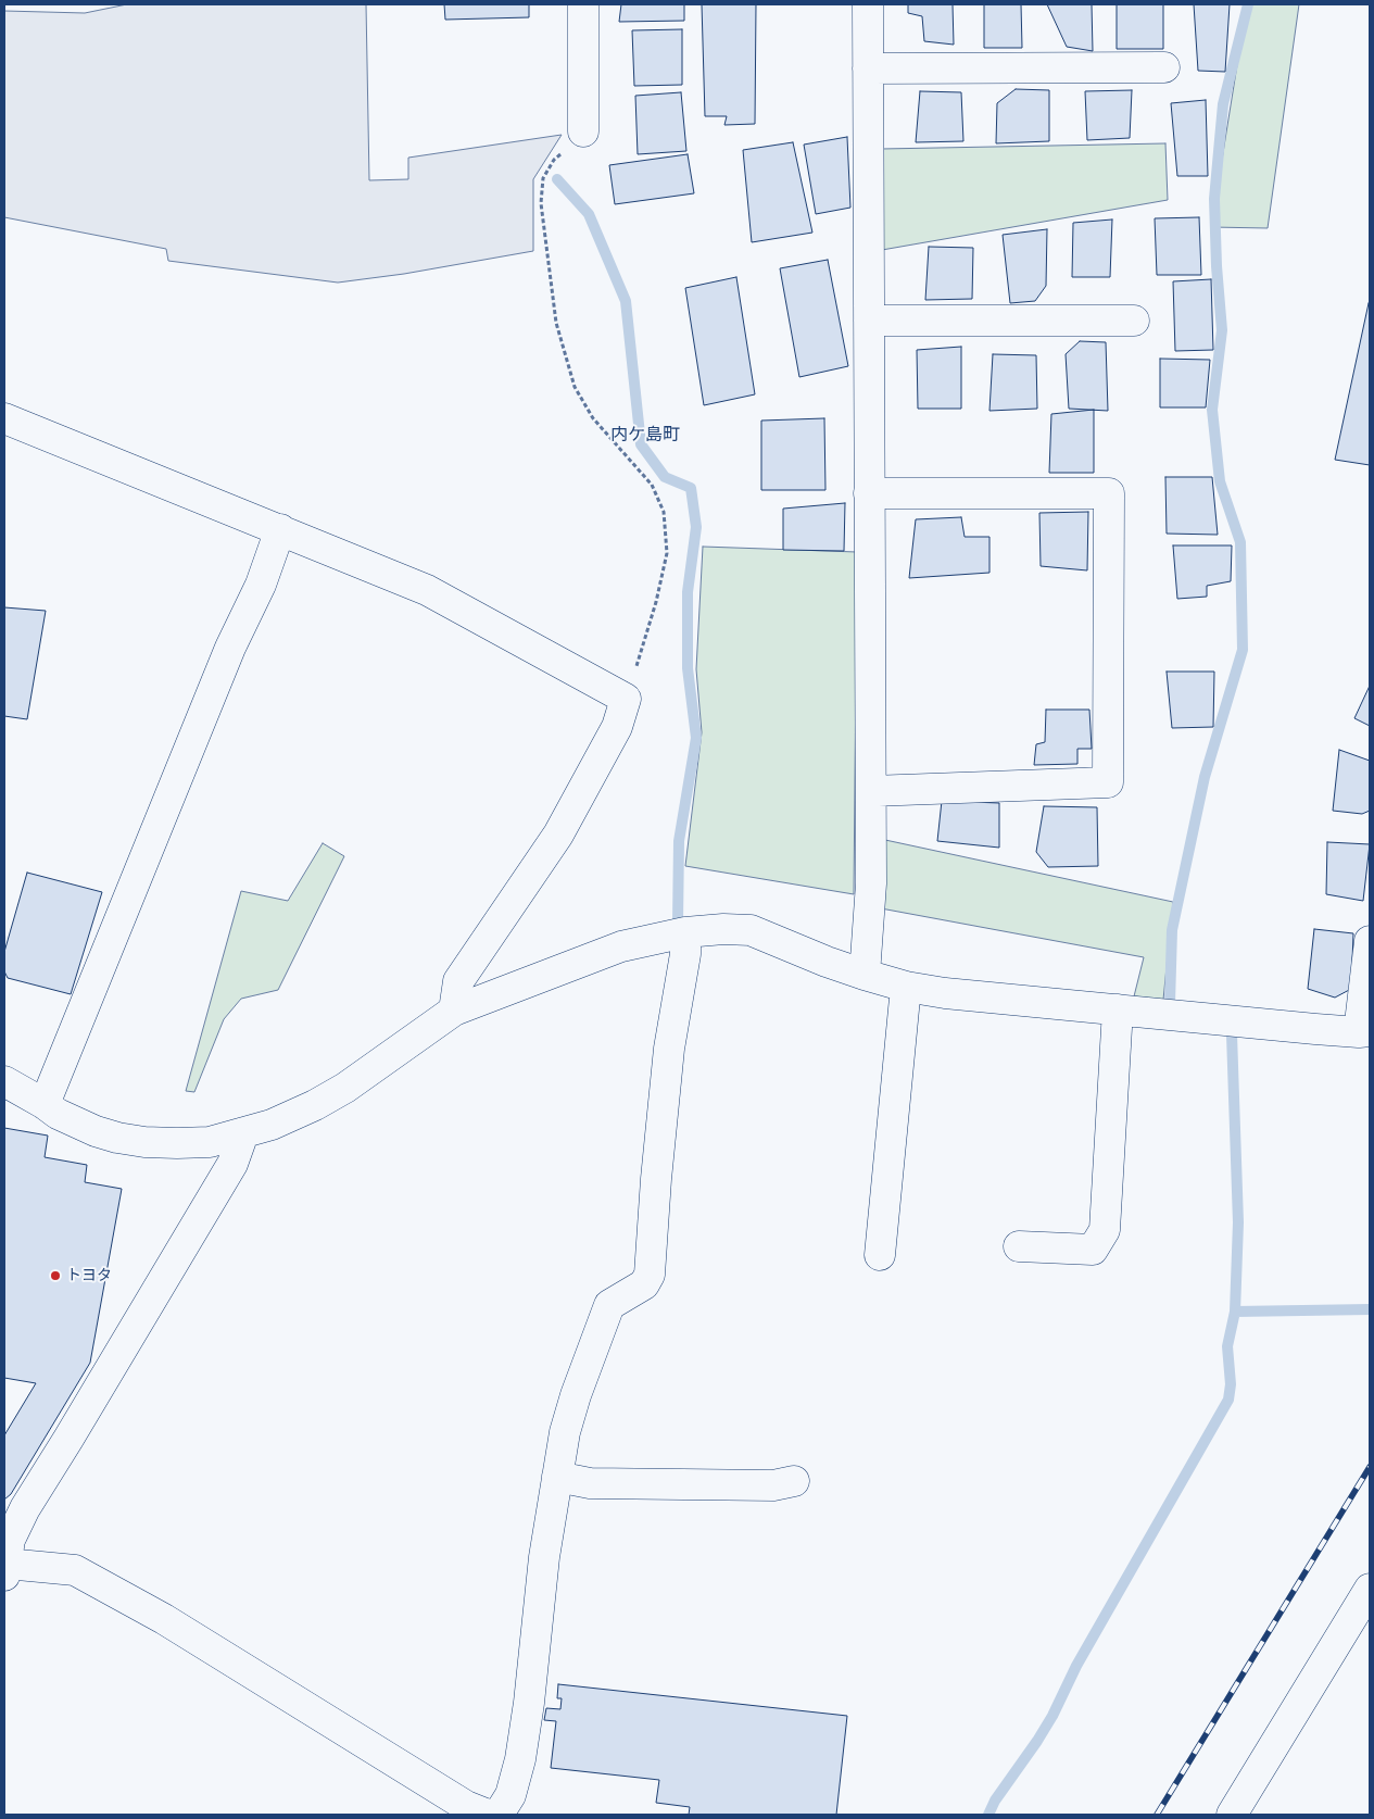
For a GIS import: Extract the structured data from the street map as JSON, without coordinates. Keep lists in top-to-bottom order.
{
  "districts": ["内ケ島町"],
  "places": ["トヨタ"]
}
